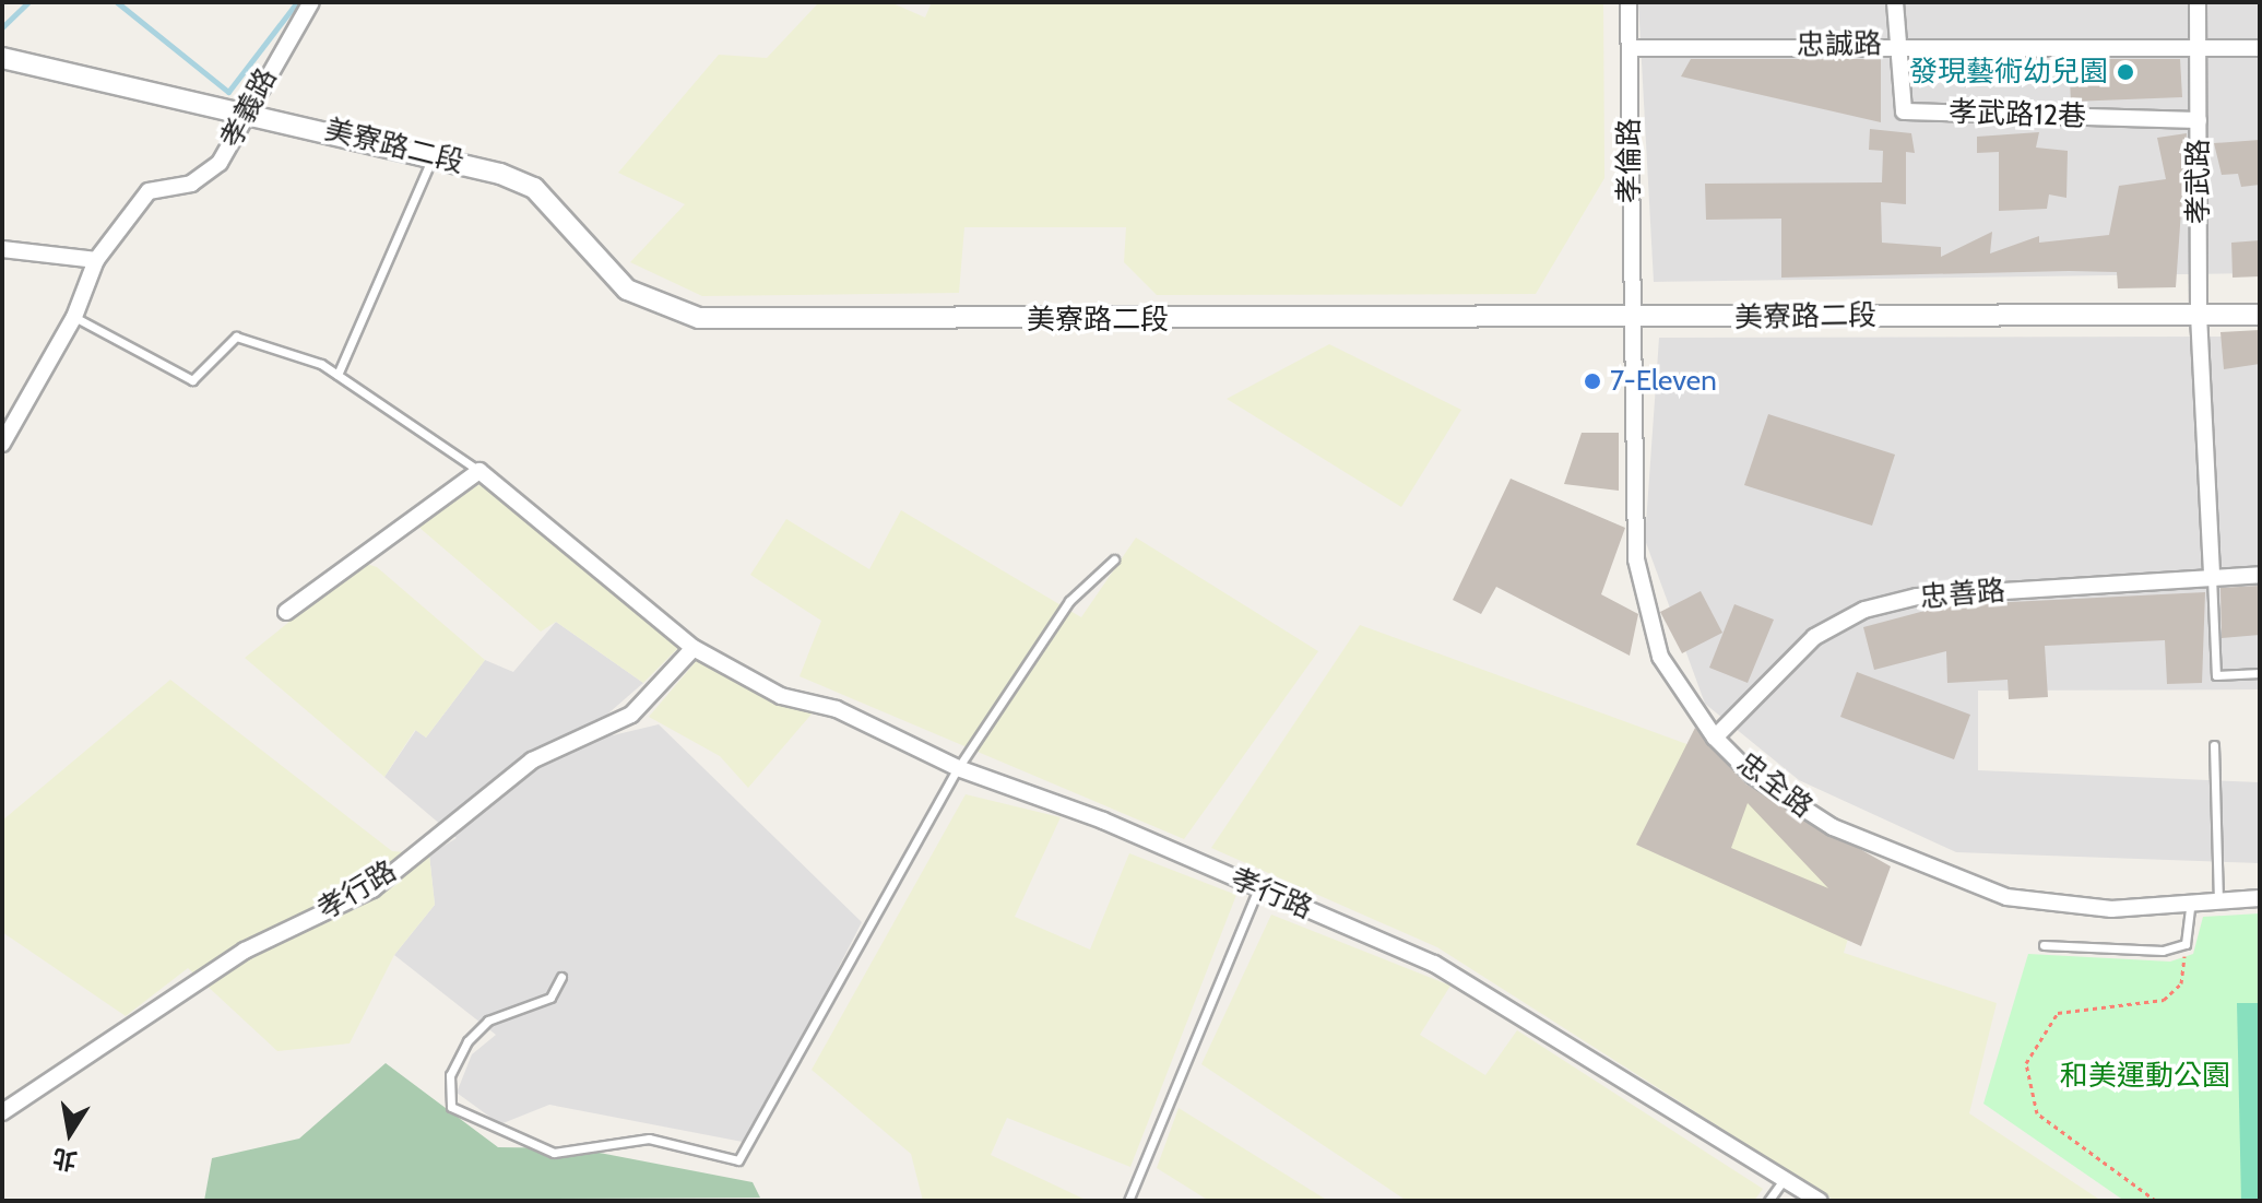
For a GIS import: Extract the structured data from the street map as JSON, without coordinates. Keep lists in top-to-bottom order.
{
  "streets": {
    "street": [
      "忠誠路",
      "孝義路",
      "孝武路12巷",
      "美寮路二段",
      "孝倫路",
      "孝武路",
      "忠善路",
      "忠全路",
      "孝行路"
    ]
  },
  "crossings": [
    ["忠誠路", "孝武路12巷"],
    ["忠誠路", "孝倫路"],
    ["忠誠路", "孝武路"],
    ["孝義路", "美寮路二段"],
    ["孝武路12巷", "孝武路"],
    ["美寮路二段", "孝倫路"],
    ["美寮路二段", "孝武路"],
    ["美寮路二段", "忠全路"],
    ["孝倫路", "忠全路"],
    ["孝武路", "忠善路"],
    ["忠善路", "忠全路"]
  ],
  "parks": ["和美運動公園"],
  "places": ["發現藝術幼兒園", "7-Eleven"],
  "north": "bottom"
}
